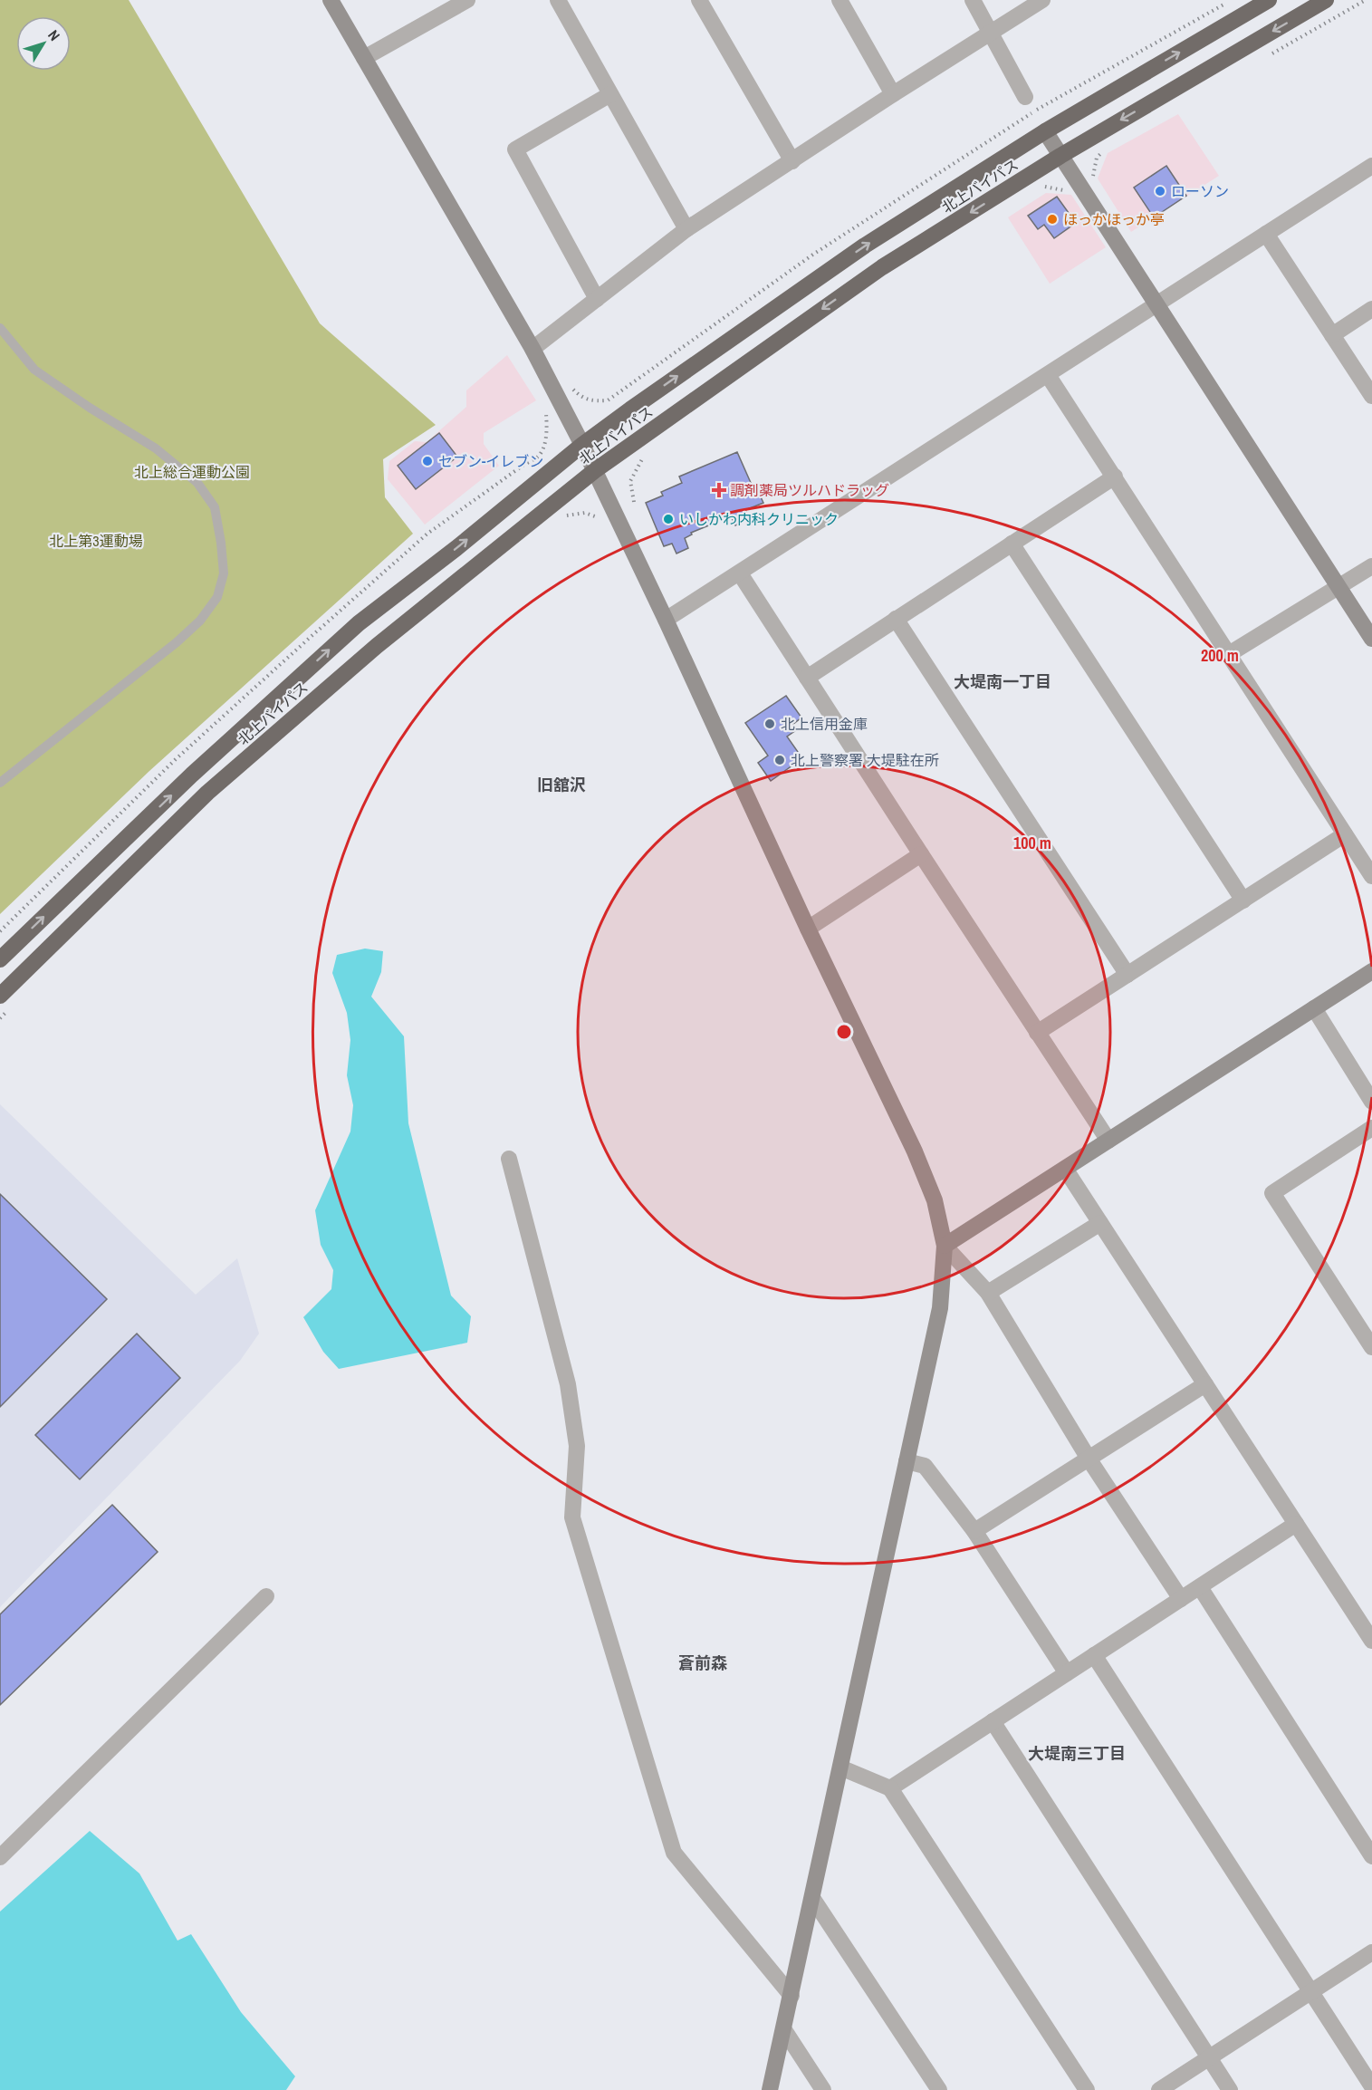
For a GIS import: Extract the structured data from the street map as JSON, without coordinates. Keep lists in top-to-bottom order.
{
  "streets": {
    "highway": ["北上バイパス"]
  },
  "districts": [
    "大堤南一丁目",
    "旧舘沢",
    "蒼前森",
    "大堤南三丁目"
  ],
  "parks": ["北上総合運動公園", "北上第3運動場"],
  "places": {
    "other": [
      "ローソン",
      "ほっかほっか亭",
      "セブン-イレブン",
      "いしかわ内科クリニック",
      "北上信用金庫",
      "北上警察署 大堤駐在所"
    ],
    "health": ["調剤薬局ツルハドラッグ"]
  },
  "north": "top right",
  "rings": ["200 m", "100 m"]
}
